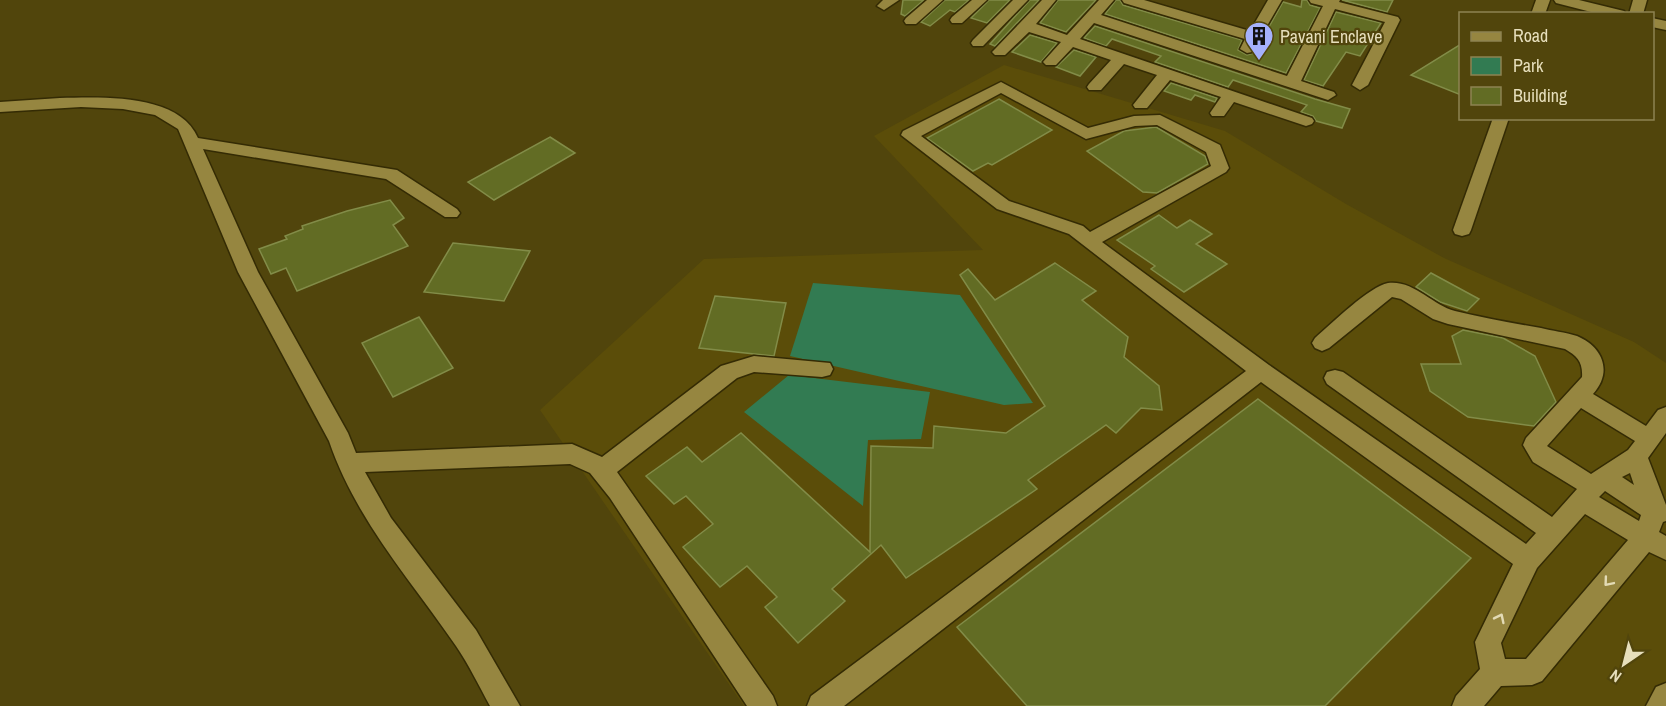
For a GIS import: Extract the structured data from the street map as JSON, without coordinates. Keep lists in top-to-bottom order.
{
  "places": {
    "building": ["Pavani Enclave"]
  },
  "legend": ["Road", "Park", "Building"],
  "north": "bottom left"
}
